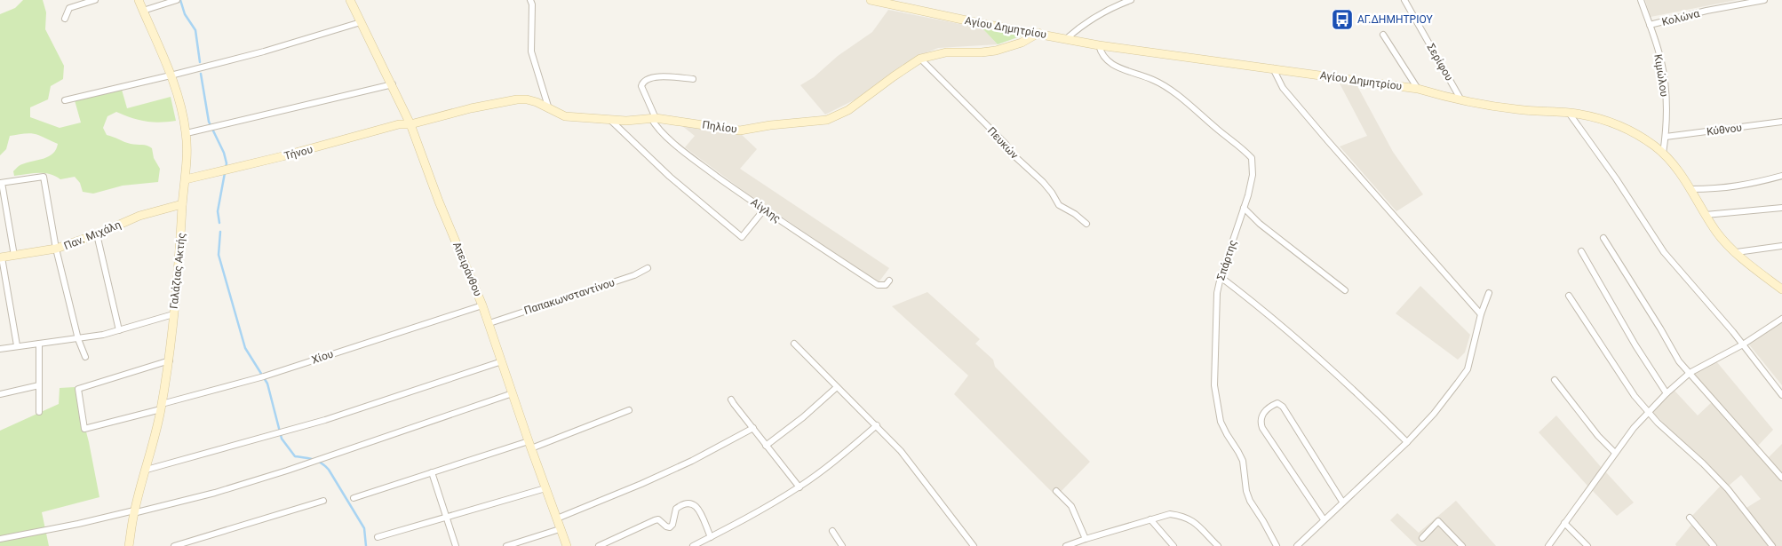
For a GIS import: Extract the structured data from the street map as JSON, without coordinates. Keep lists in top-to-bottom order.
{
  "streets": {
    "street": [
      "Κολώνα",
      "Αγίου Δημητρίου",
      "Σερίφου",
      "Κιμώλου",
      "Πηλίου",
      "Κύθνου",
      "Πευκών",
      "Τήνου",
      "Αίγλης",
      "Παν. Μιχάλη",
      "Σπάρτης",
      "Απειράνθου",
      "Γαλάζιας Ακτής",
      "Παπακωνσταντίνου",
      "Χίου"
    ]
  },
  "crossings": [
    ["Κολώνα", "Κιμώλου"],
    ["Αγίου Δημητρίου", "Σερίφου"],
    ["Αγίου Δημητρίου", "Κιμώλου"],
    ["Αγίου Δημητρίου", "Πηλίου"],
    ["Αγίου Δημητρίου", "Σπάρτης"],
    ["Κιμώλου", "Κύθνου"],
    ["Πηλίου", "Πευκών"],
    ["Πηλίου", "Τήνου"],
    ["Πηλίου", "Αίγλης"],
    ["Πηλίου", "Απειράνθου"],
    ["Τήνου", "Απειράνθου"],
    ["Τήνου", "Γαλάζιας Ακτής"],
    ["Παν. Μιχάλη", "Γαλάζιας Ακτής"],
    ["Απειράνθου", "Παπακωνσταντίνου"],
    ["Απειράνθου", "Χίου"],
    ["Γαλάζιας Ακτής", "Χίου"]
  ],
  "places": {
    "bus stop": ["ΑΓ.ΔΗΜΗΤΡΙΟΥ"]
  }
}
